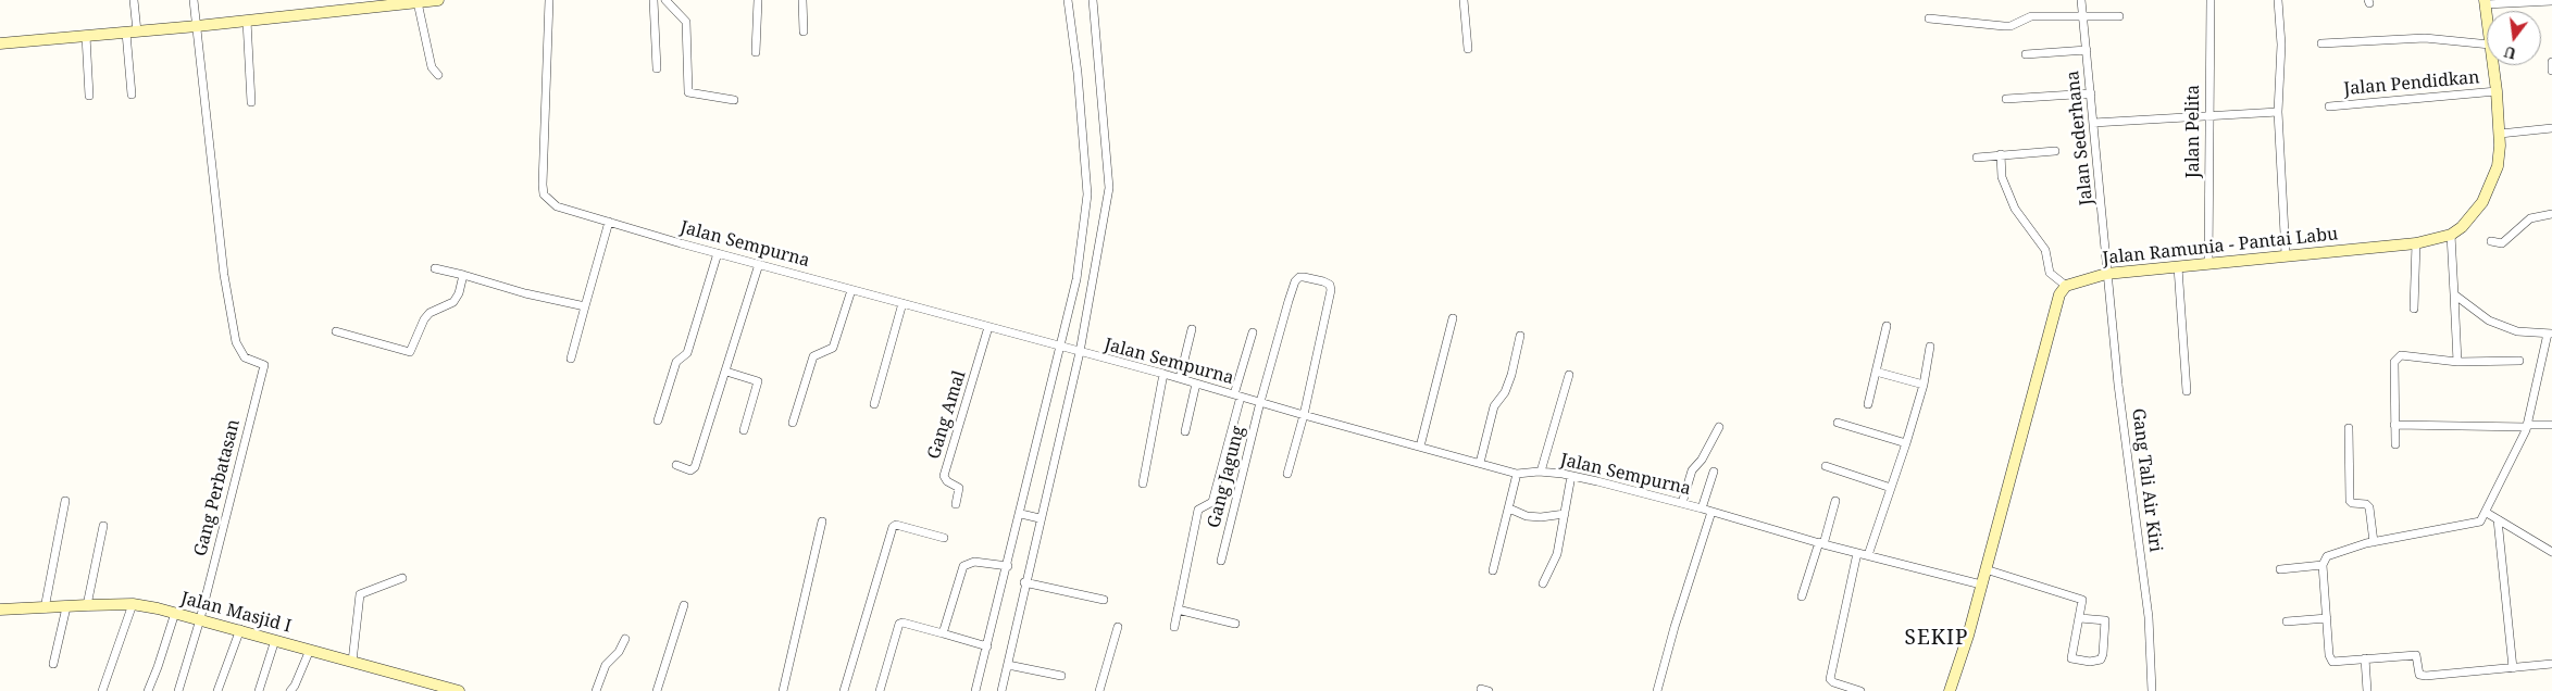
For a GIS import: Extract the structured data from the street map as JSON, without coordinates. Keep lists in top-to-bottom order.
{
  "streets": {
    "main road": ["Jalan Ramunia - Pantai Labu", "Jalan Masjid I"],
    "street": [
      "Jalan Pendidkan",
      "Jalan Pelita",
      "Jalan Sederhana",
      "Jalan Sempurna",
      "Gang Amal",
      "Gang Jagung",
      "Gang Tali Air Kiri",
      "Gang Perbatasan"
    ]
  },
  "crossings": [
    ["Jalan Pendidkan", "Jalan Ramunia - Pantai Labu"],
    ["Jalan Pelita", "Jalan Ramunia - Pantai Labu"],
    ["Jalan Sederhana", "Jalan Ramunia - Pantai Labu"],
    ["Jalan Sederhana", "Gang Tali Air Kiri"],
    ["Jalan Sempurna", "Gang Amal"],
    ["Jalan Sempurna", "Gang Jagung"],
    ["Jalan Ramunia - Pantai Labu", "Gang Tali Air Kiri"],
    ["Gang Perbatasan", "Jalan Masjid I"]
  ],
  "districts": ["SEKIP"],
  "north": "bottom"
}
